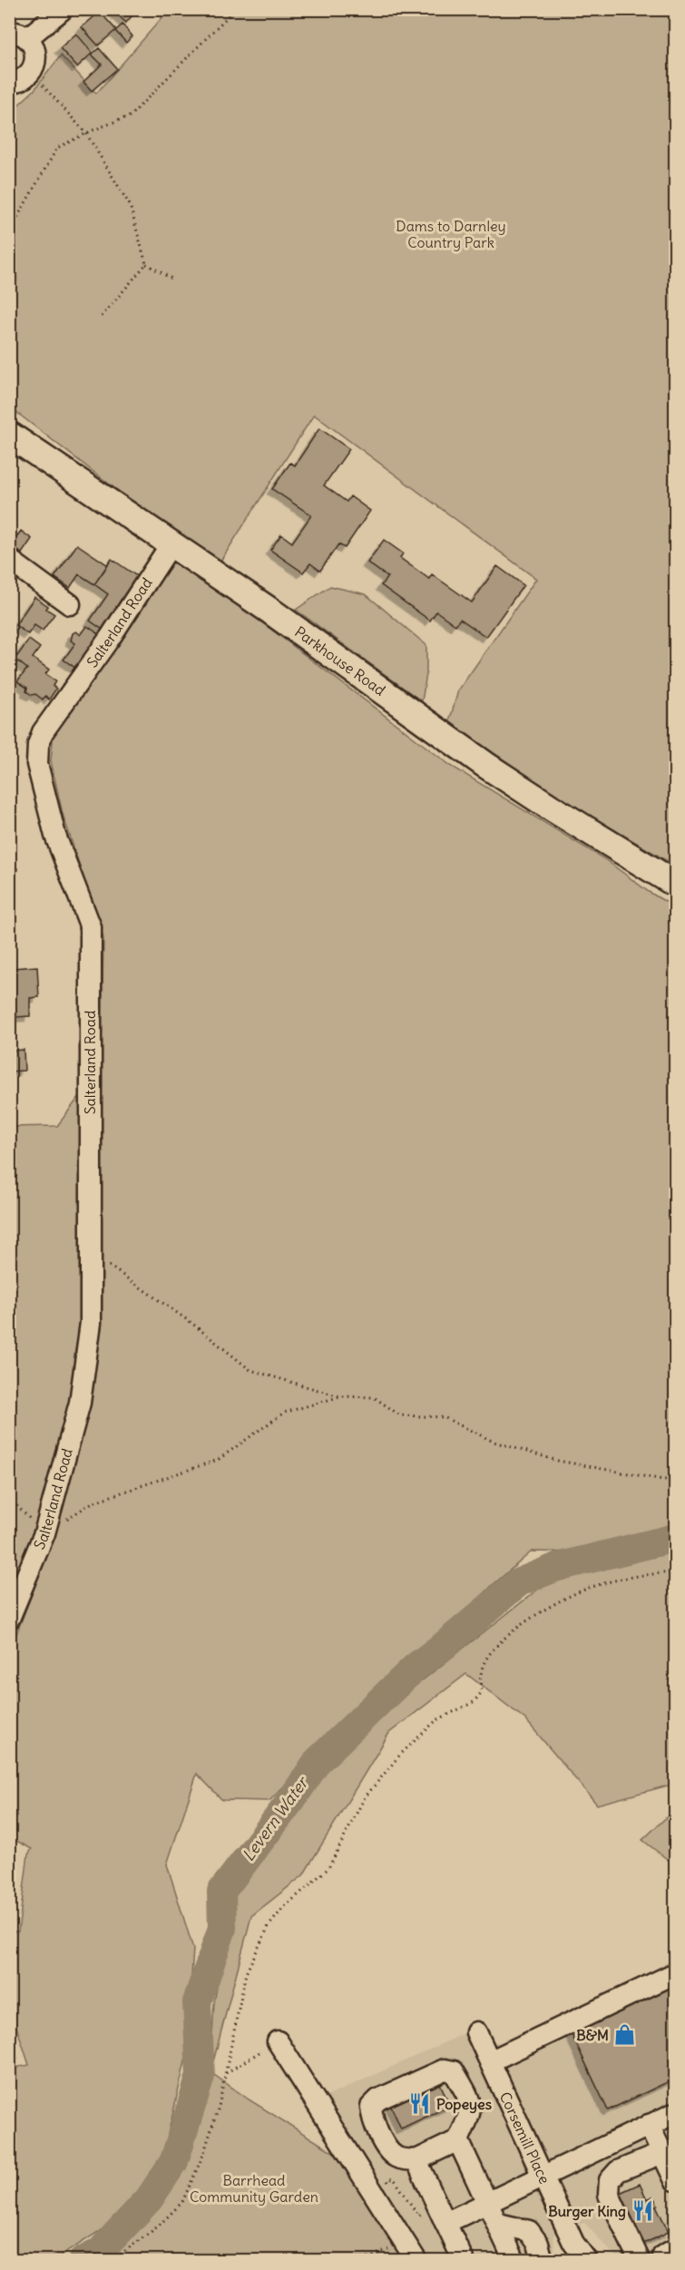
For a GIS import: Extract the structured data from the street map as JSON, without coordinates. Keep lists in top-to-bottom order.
{
  "streets": {
    "main road": ["Parkhouse Road"],
    "street": ["Salterland Road", "Corsemill Place"]
  },
  "crossings": [
    ["Salterland Road", "Parkhouse Road"]
  ],
  "water": ["Levern Water"],
  "parks": ["Dams to Darnley Country Park", "Barrhead Community Garden"],
  "places": {
    "shop": ["B&M"],
    "restaurant": ["Popeyes", "Burger King"]
  }
}
